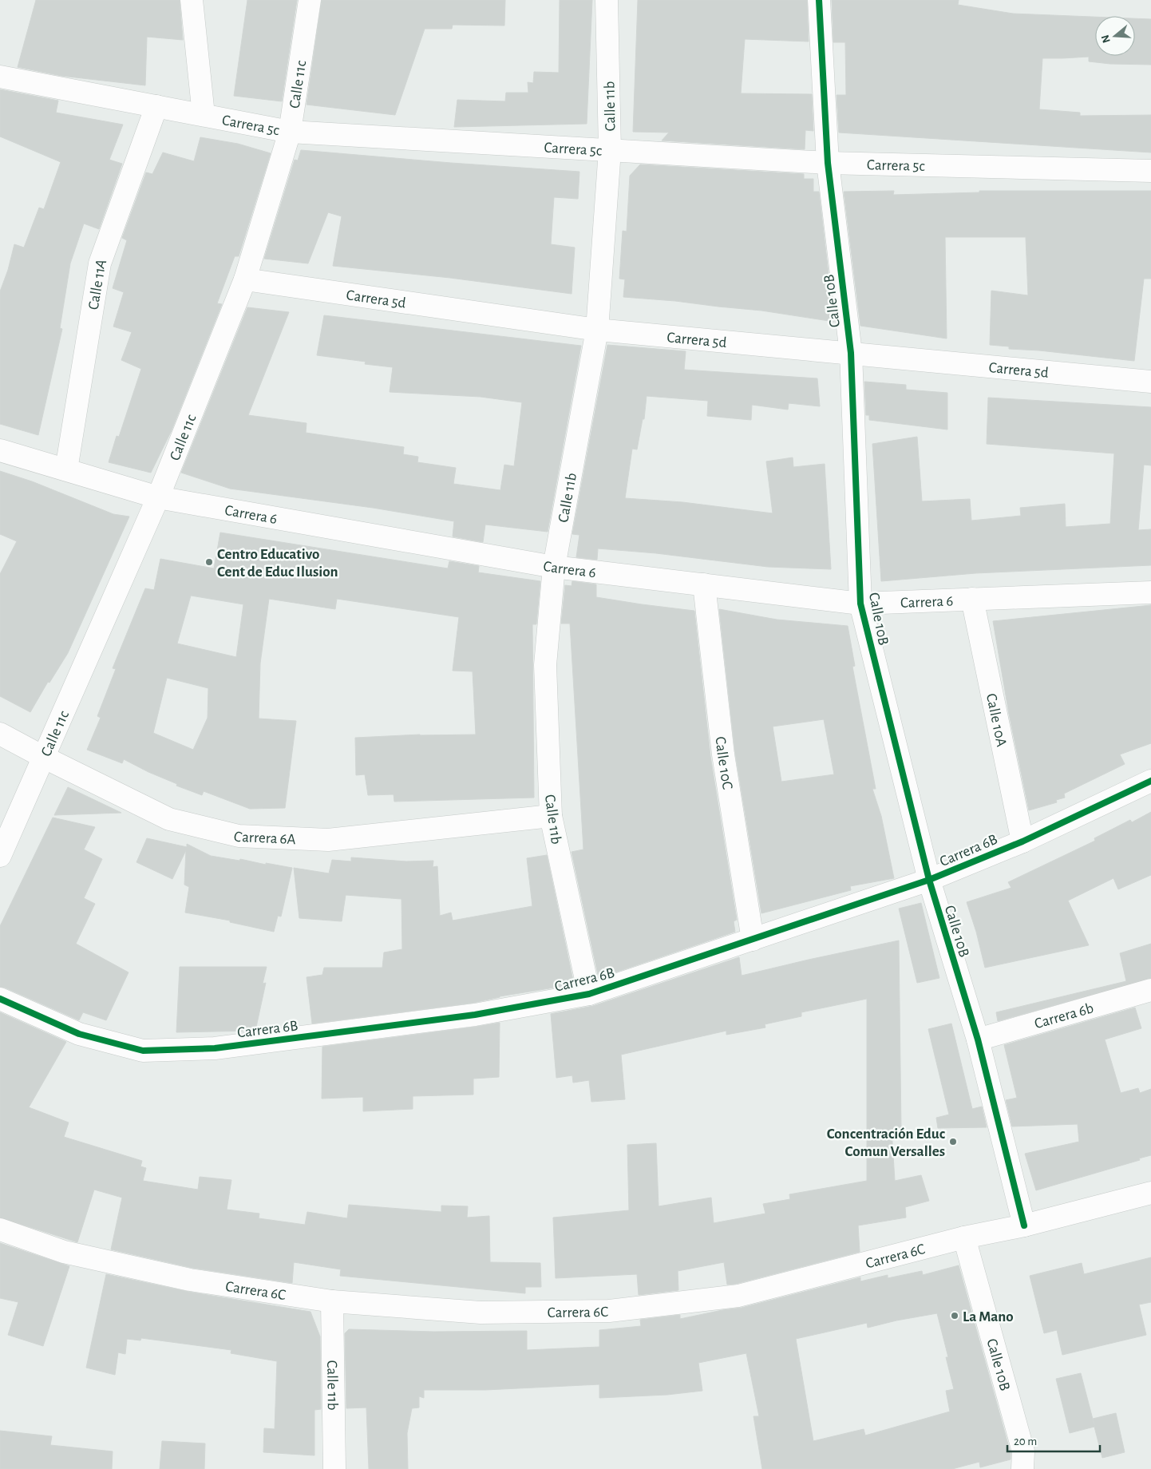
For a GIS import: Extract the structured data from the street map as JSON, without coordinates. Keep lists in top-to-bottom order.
{
  "streets": {
    "street": [
      "Calle 11c",
      "Calle 11b",
      "Carrera 5c",
      "Calle 11A",
      "Carrera 5d",
      "Calle 10B",
      "Carrera 6",
      "Calle 10A",
      "Calle 10C",
      "Carrera 6A",
      "Carrera 6B",
      "Carrera 6b",
      "Carrera 6C"
    ]
  },
  "crossings": [
    ["Calle 11c", "Carrera 5c"],
    ["Calle 11c", "Carrera 5d"],
    ["Calle 11c", "Carrera 6"],
    ["Calle 11c", "Carrera 6A"],
    ["Calle 11b", "Carrera 5c"],
    ["Calle 11b", "Carrera 5d"],
    ["Calle 11b", "Carrera 6"],
    ["Calle 11b", "Carrera 6A"],
    ["Calle 11b", "Carrera 6B"],
    ["Calle 11b", "Carrera 6C"],
    ["Carrera 5c", "Calle 11A"],
    ["Carrera 5c", "Calle 10B"],
    ["Calle 11A", "Carrera 6"],
    ["Carrera 5d", "Calle 10B"],
    ["Calle 10B", "Carrera 6"],
    ["Calle 10B", "Carrera 6B"],
    ["Calle 10B", "Carrera 6b"],
    ["Calle 10B", "Carrera 6C"],
    ["Carrera 6", "Calle 10A"],
    ["Carrera 6", "Calle 10C"],
    ["Calle 10A", "Carrera 6B"],
    ["Calle 10C", "Carrera 6B"]
  ],
  "places": ["Centro Educativo Cent de Educ Ilusion", "Concentración Educ Comun Versalles", "La Mano"],
  "scale_bar": "20 m",
  "north": "left"
}
